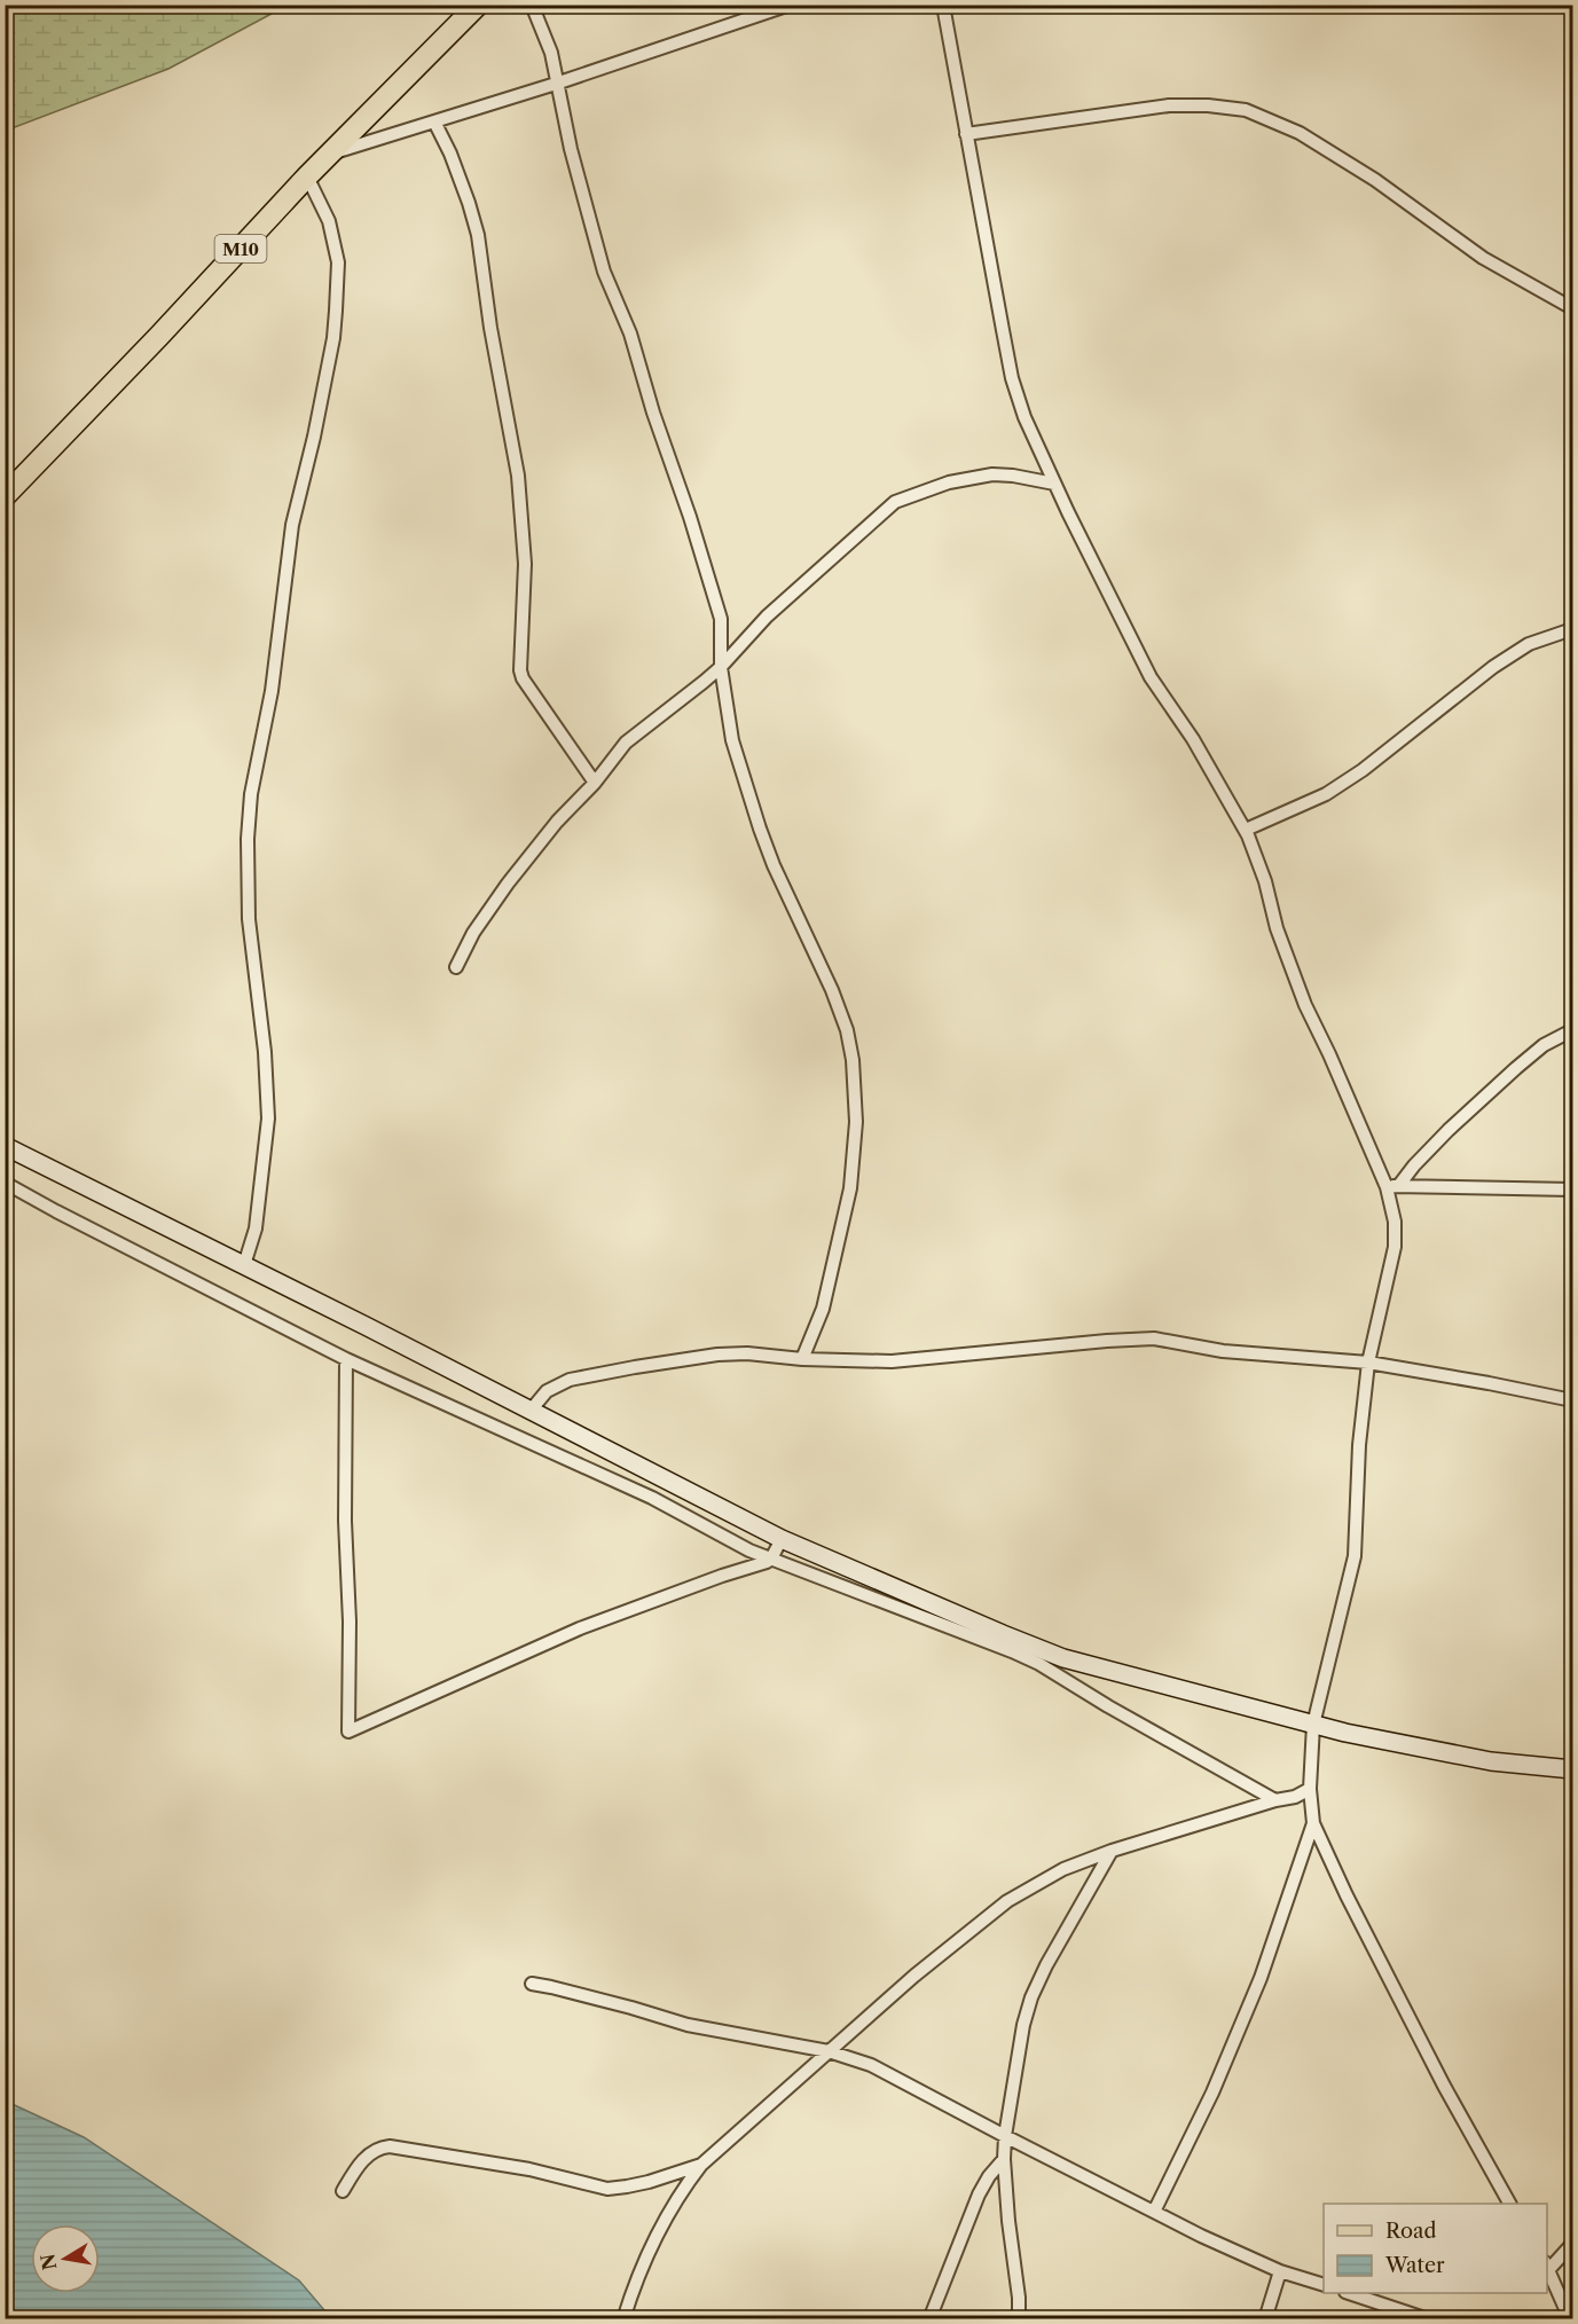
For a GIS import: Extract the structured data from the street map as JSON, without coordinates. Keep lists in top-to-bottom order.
{
  "streets": {
    "main road": ["M10"]
  },
  "legend": ["Road", "Water"],
  "north": "left"
}
